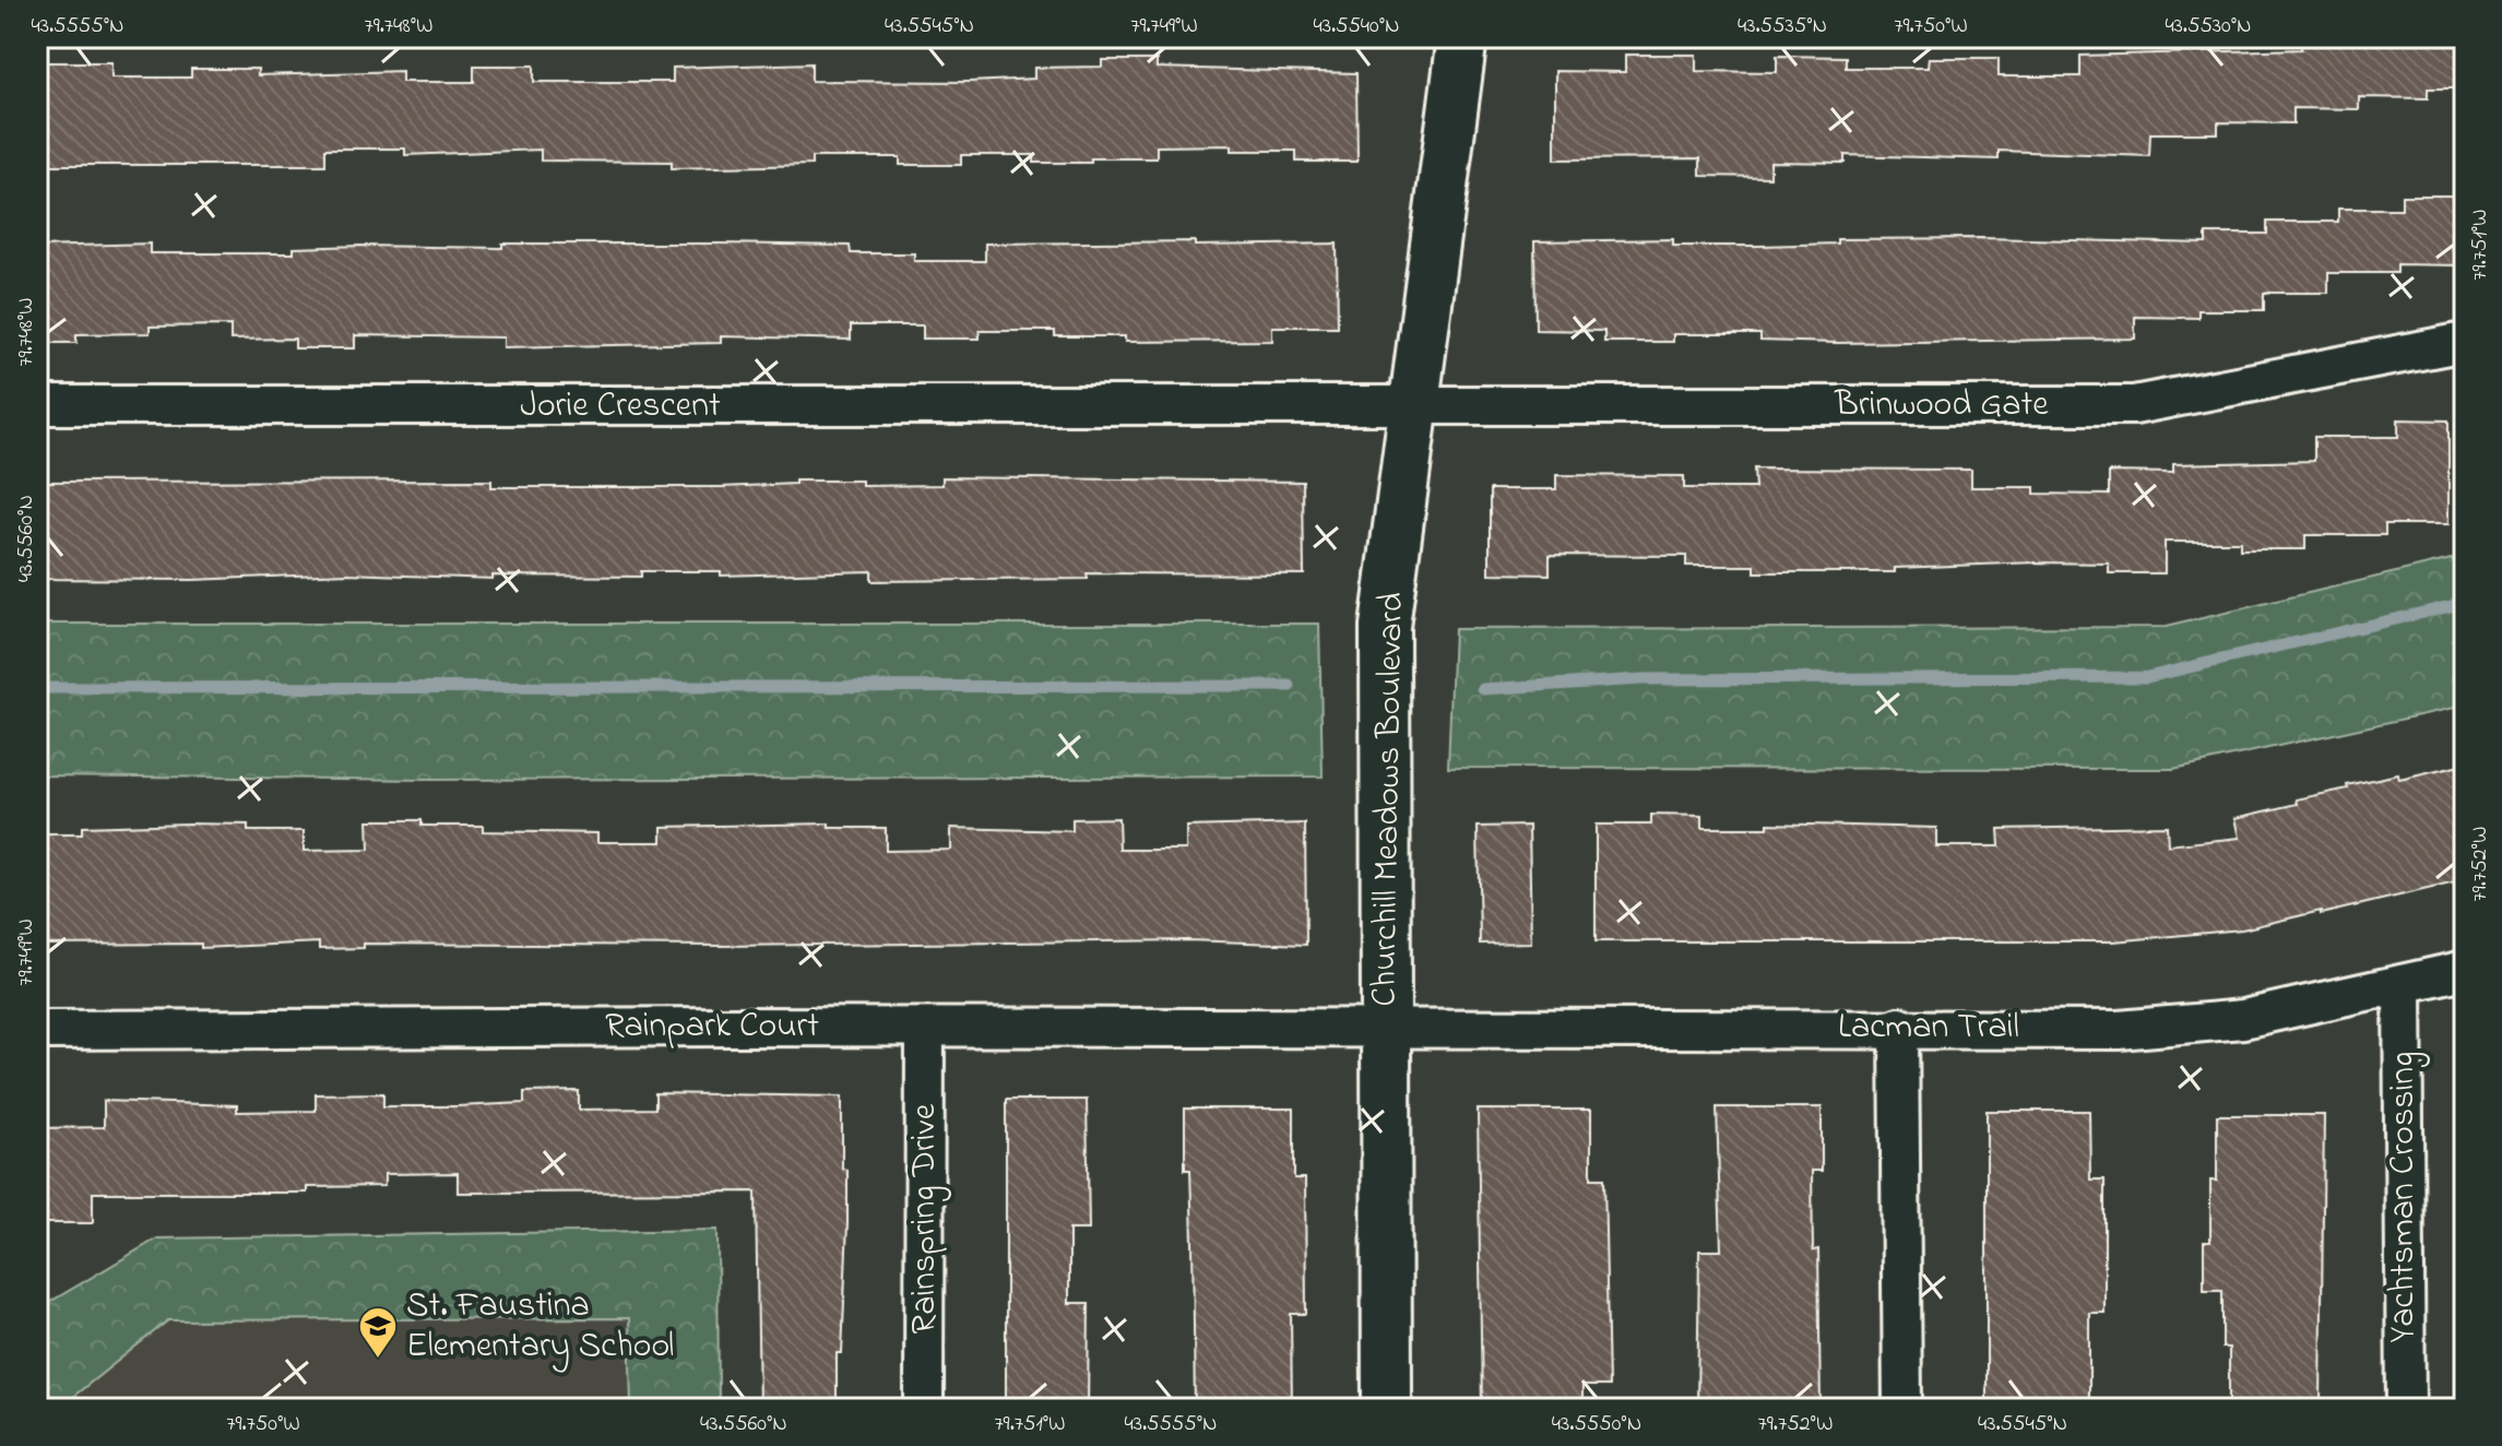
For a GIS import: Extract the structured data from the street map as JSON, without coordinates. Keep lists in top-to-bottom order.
{
  "streets": {
    "street": [
      "Brinwood Gate",
      "Jorie Crescent",
      "Churchill Meadows Boulevard",
      "Rainpark Court",
      "Lacman Trail",
      "Yachtsman Crossing",
      "Rainspring Drive"
    ]
  },
  "crossings": [
    ["Brinwood Gate", "Jorie Crescent"],
    ["Brinwood Gate", "Churchill Meadows Boulevard"],
    ["Jorie Crescent", "Churchill Meadows Boulevard"],
    ["Churchill Meadows Boulevard", "Rainpark Court"],
    ["Churchill Meadows Boulevard", "Lacman Trail"],
    ["Rainpark Court", "Lacman Trail"],
    ["Rainpark Court", "Rainspring Drive"],
    ["Lacman Trail", "Yachtsman Crossing"]
  ],
  "places": {
    "school or university": ["St. Faustina Elementary School"]
  },
  "coordinates": [
    "43.5555°N",
    "79.748°W",
    "43.5545°N",
    "79.749°W",
    "43.5540°N",
    "43.5535°N",
    "79.750°W",
    "43.5530°N",
    "79.751°W",
    "43.5560°N",
    "79.752°W",
    "43.5550°N"
  ]
}
